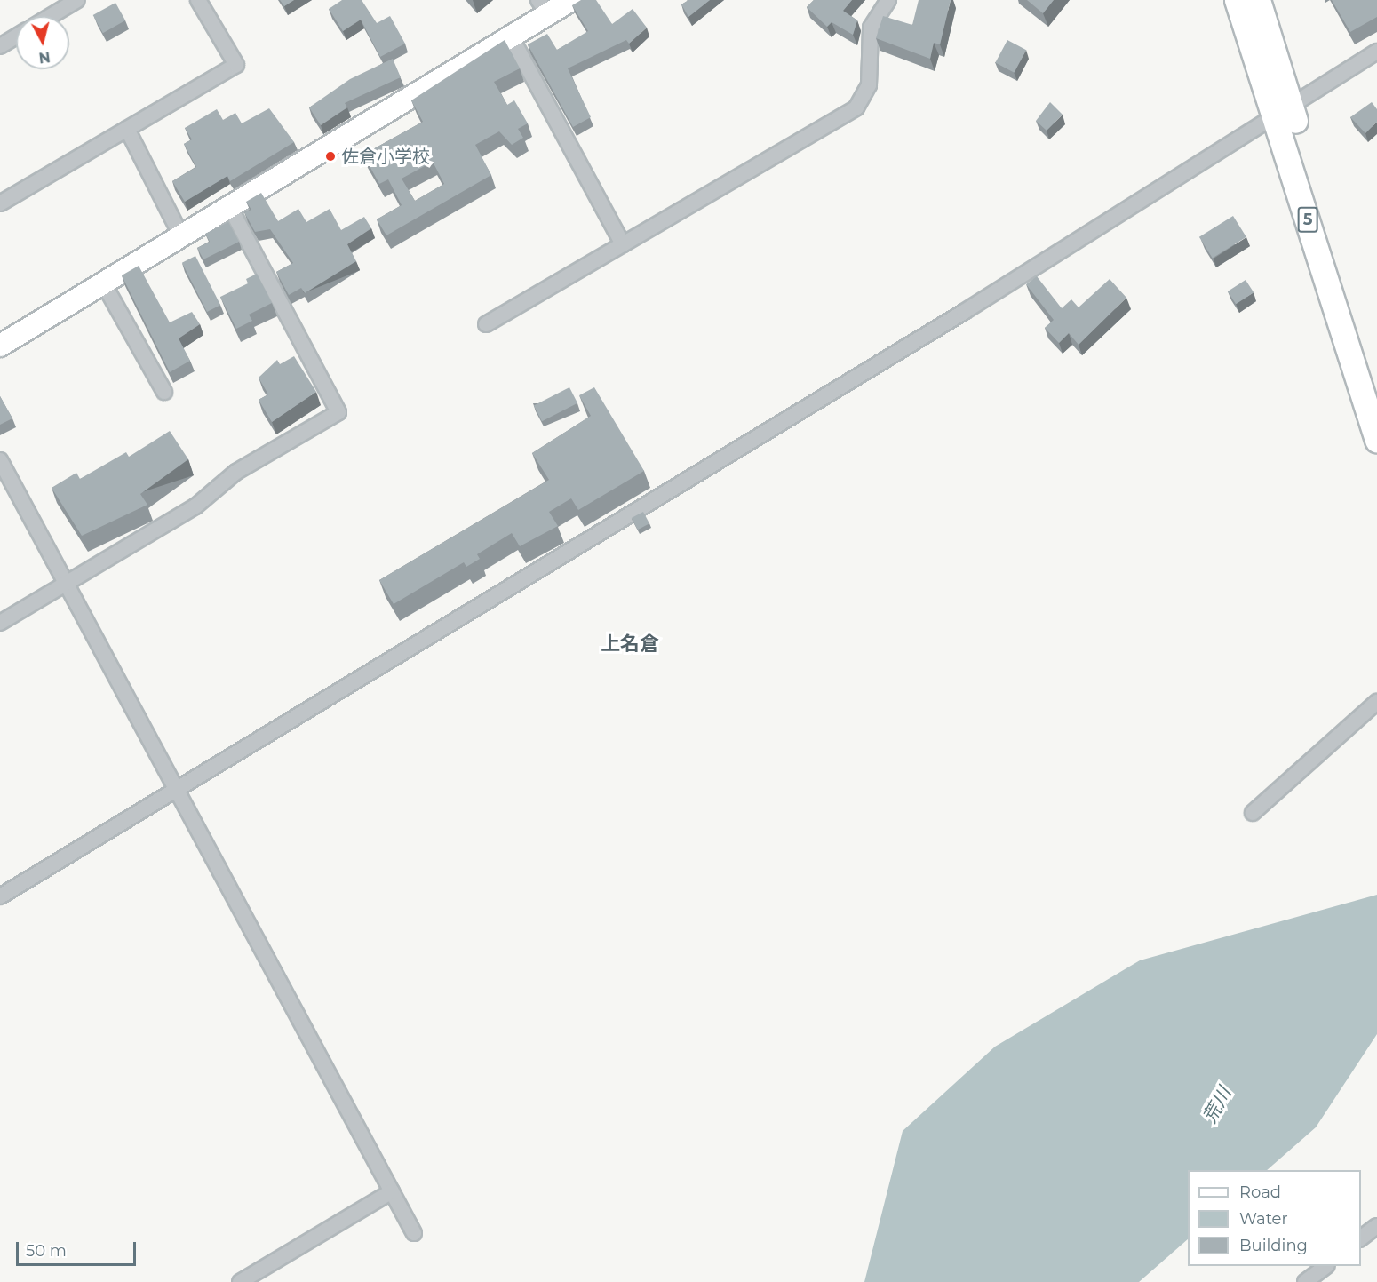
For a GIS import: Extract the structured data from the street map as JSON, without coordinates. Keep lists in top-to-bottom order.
{
  "streets": {
    "main road": ["5"]
  },
  "districts": ["上名倉"],
  "water": ["荒川"],
  "places": ["佐倉小学校"],
  "legend": ["Road", "Water", "Building"],
  "scale_bar": "50 m",
  "north": "bottom"
}
